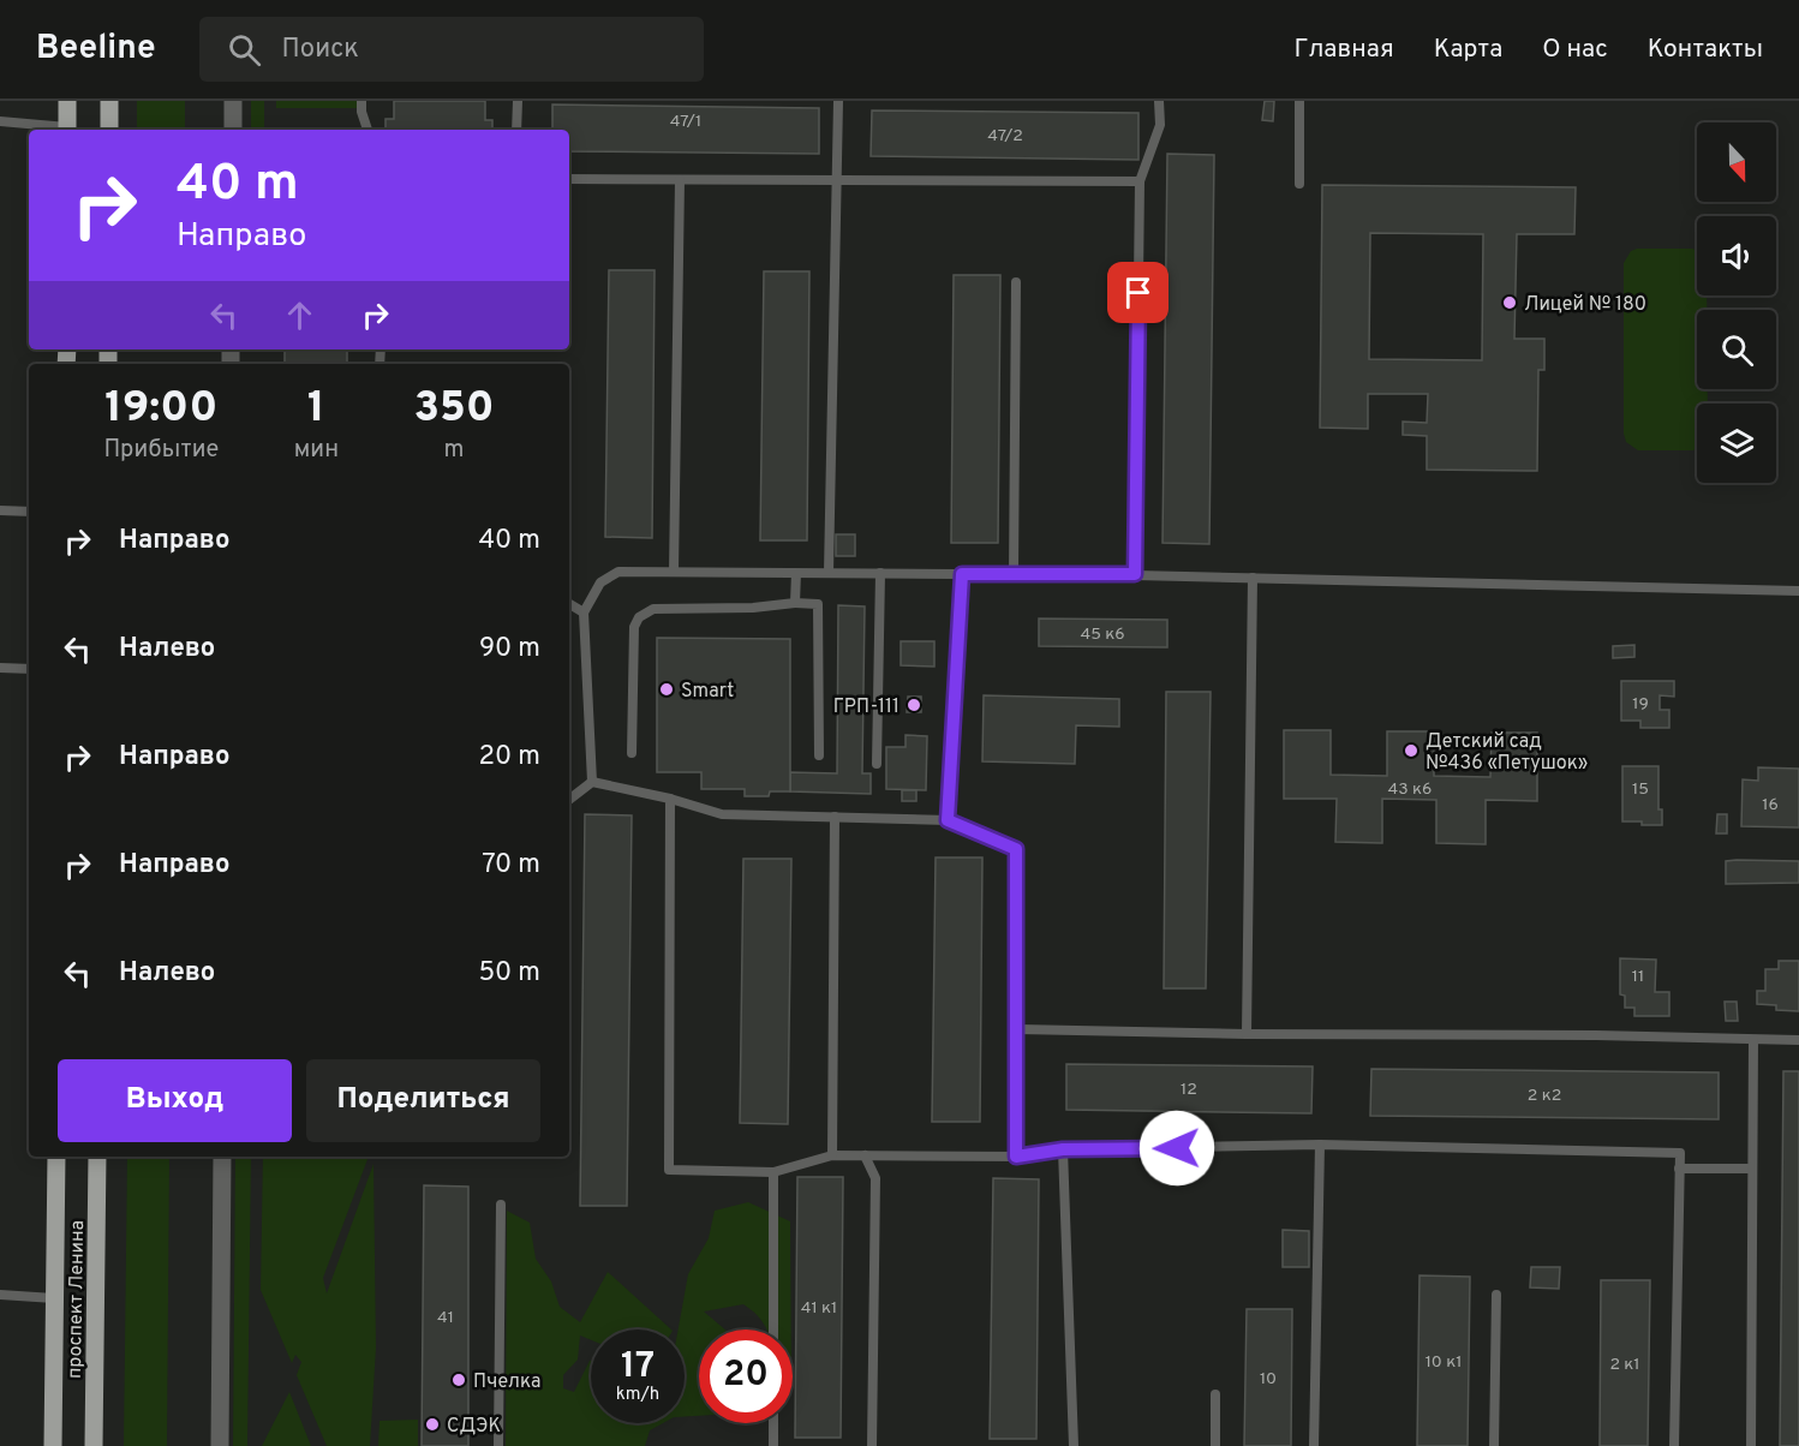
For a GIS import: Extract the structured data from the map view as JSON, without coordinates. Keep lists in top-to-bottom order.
{
  "streets": {
    "main road": ["проспект Ленина"]
  },
  "places": [
    "Лицей № 180",
    "Smart",
    "ГРП-111",
    "Детский сад №436 «Петушок»",
    "Пчелка",
    "СДЭК"
  ],
  "house_numbers": [
    "47/1",
    "47/2",
    "45 к6",
    "19",
    "43 к6",
    "15",
    "16",
    "11",
    "12",
    "2 к2",
    "41 к1",
    "41",
    "10 к1",
    "2 к1",
    "10"
  ],
  "north": "bottom",
  "page": {
    "header": "Beeline",
    "search": "Поиск",
    "nav": [
      "Главная",
      "Карта",
      "О нас",
      "Контакты"
    ],
    "turn": ["40 m", "Направо"],
    "eta": [
      "19:00",
      "Прибытие",
      "1",
      "мин",
      "350",
      "m"
    ],
    "list": [
      {
        "name": "Направо",
        "value": "40 m"
      },
      {
        "name": "Налево",
        "value": "90 m"
      },
      {
        "name": "Направо",
        "value": "20 m"
      },
      {
        "name": "Направо",
        "value": "70 m"
      },
      {
        "name": "Налево",
        "value": "50 m"
      }
    ],
    "buttons": ["Выход", "Поделиться"],
    "speed": "17 km/h",
    "limit": "20"
  }
}
